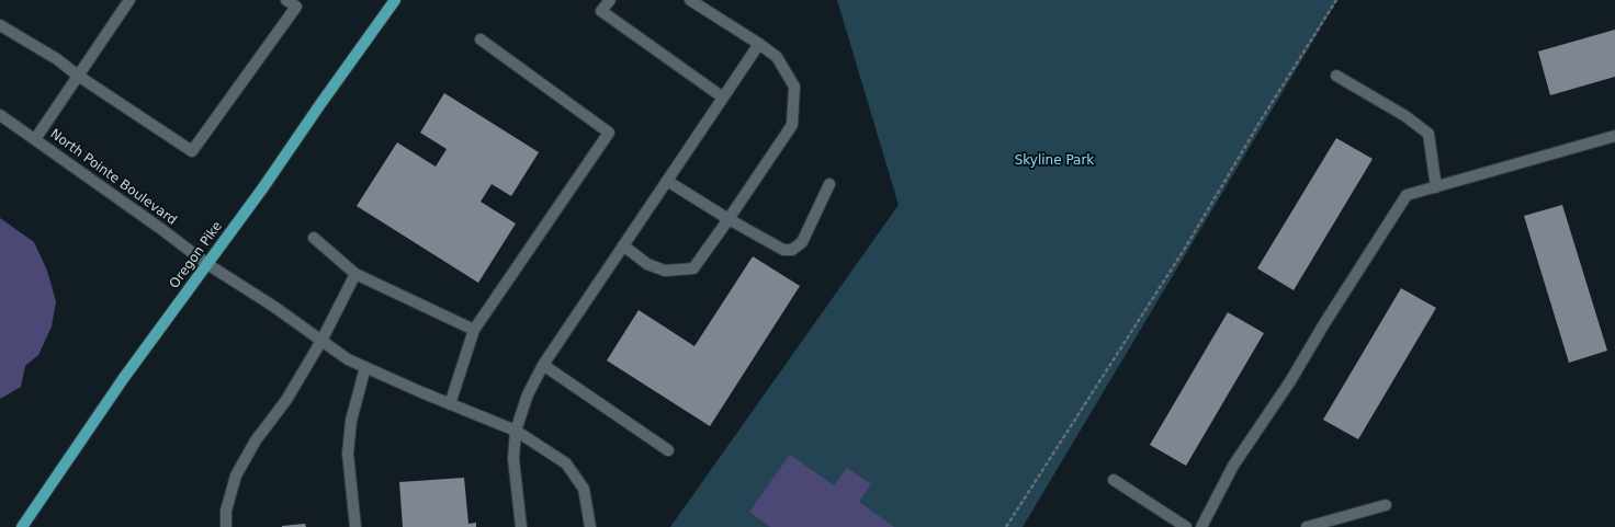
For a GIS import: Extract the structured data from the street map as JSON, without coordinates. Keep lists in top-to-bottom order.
{
  "streets": {
    "main road": ["Oregon Pike"],
    "street": ["North Pointe Boulevard"]
  },
  "crossings": [
    ["North Pointe Boulevard", "Oregon Pike"]
  ],
  "parks": ["Skyline Park"]
}
